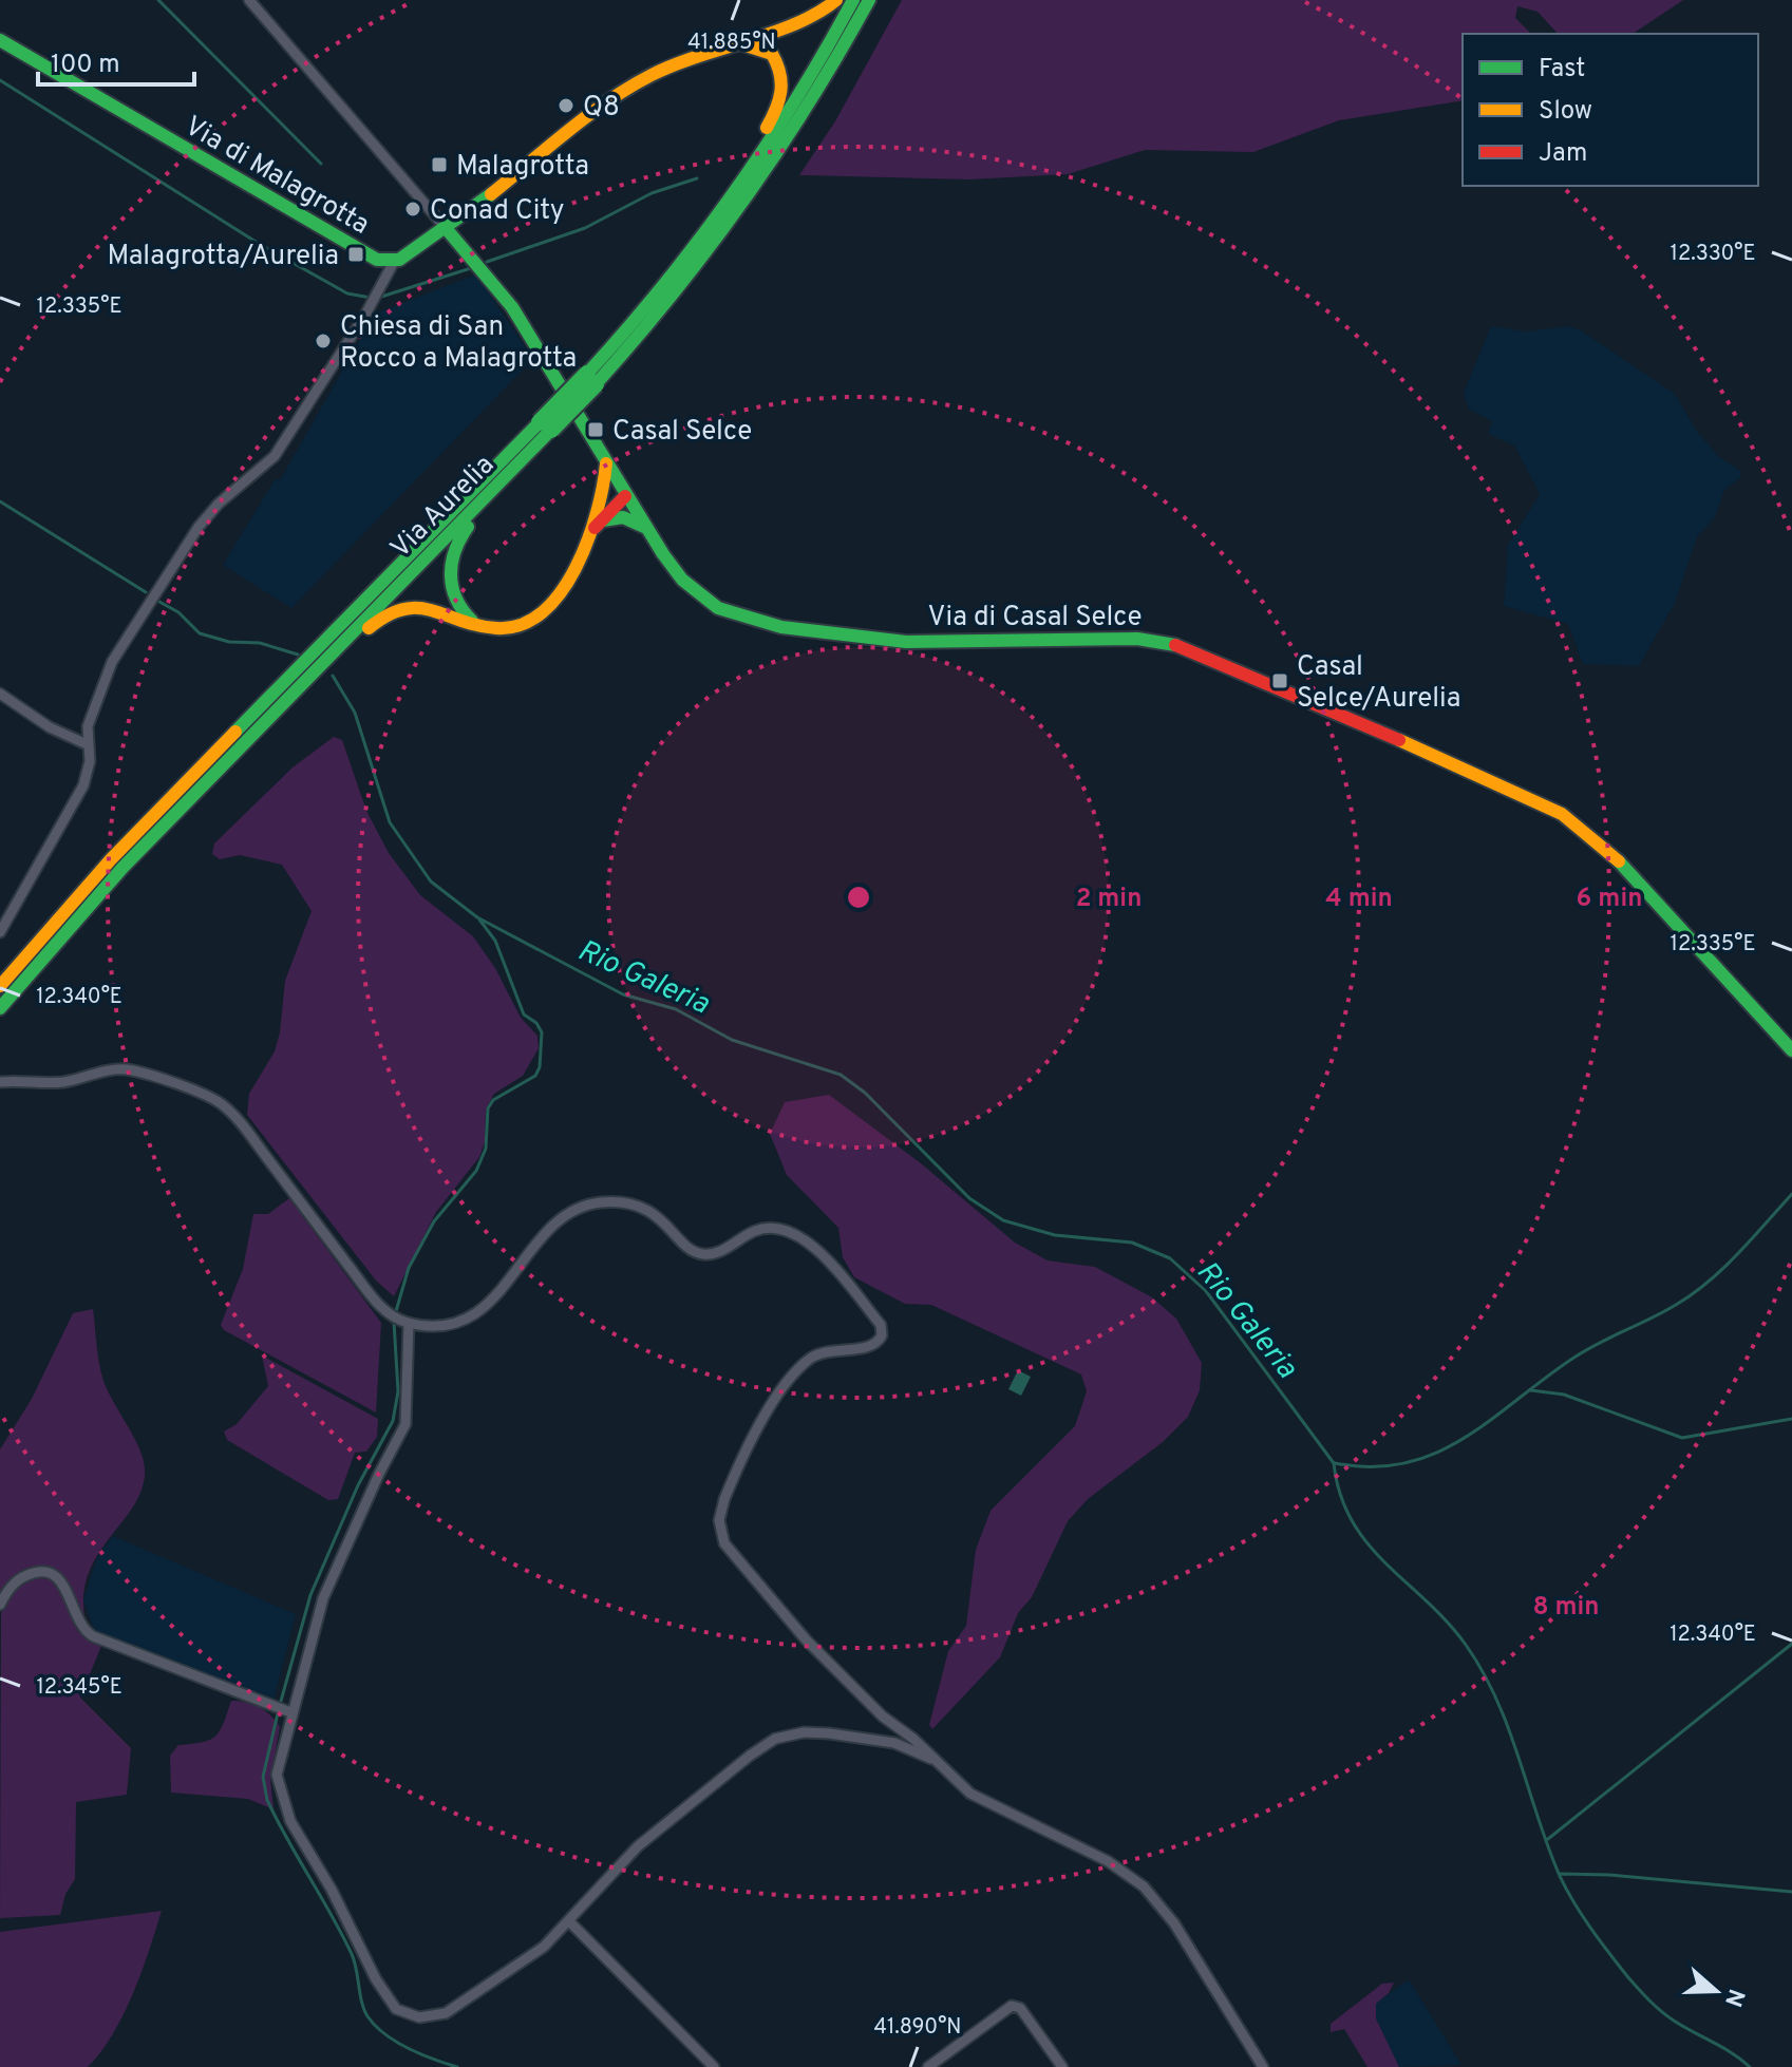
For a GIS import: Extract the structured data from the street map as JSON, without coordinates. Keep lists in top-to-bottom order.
{
  "streets": {
    "main road": ["Via di Malagrotta", "Via Aurelia", "Via di Casal Selce"]
  },
  "crossings": [
    ["Via di Malagrotta", "Via di Casal Selce"]
  ],
  "water": ["Rio Galeria"],
  "places": {
    "other": ["Q8", "Conad City", "Chiesa di San Rocco a Malagrotta"],
    "transit": [
      "Malagrotta",
      "Malagrotta/Aurelia",
      "Casal Selce",
      "Casal Selce/Aurelia"
    ]
  },
  "legend": ["Fast", "Slow", "Jam"],
  "scale_bar": "100 m",
  "north": "right",
  "coordinates": [
    "41.885°N",
    "12.330°E",
    "12.335°E",
    "12.340°E",
    "12.345°E",
    "41.890°N"
  ],
  "rings": [
    "2 min",
    "4 min",
    "6 min",
    "8 min"
  ]
}
